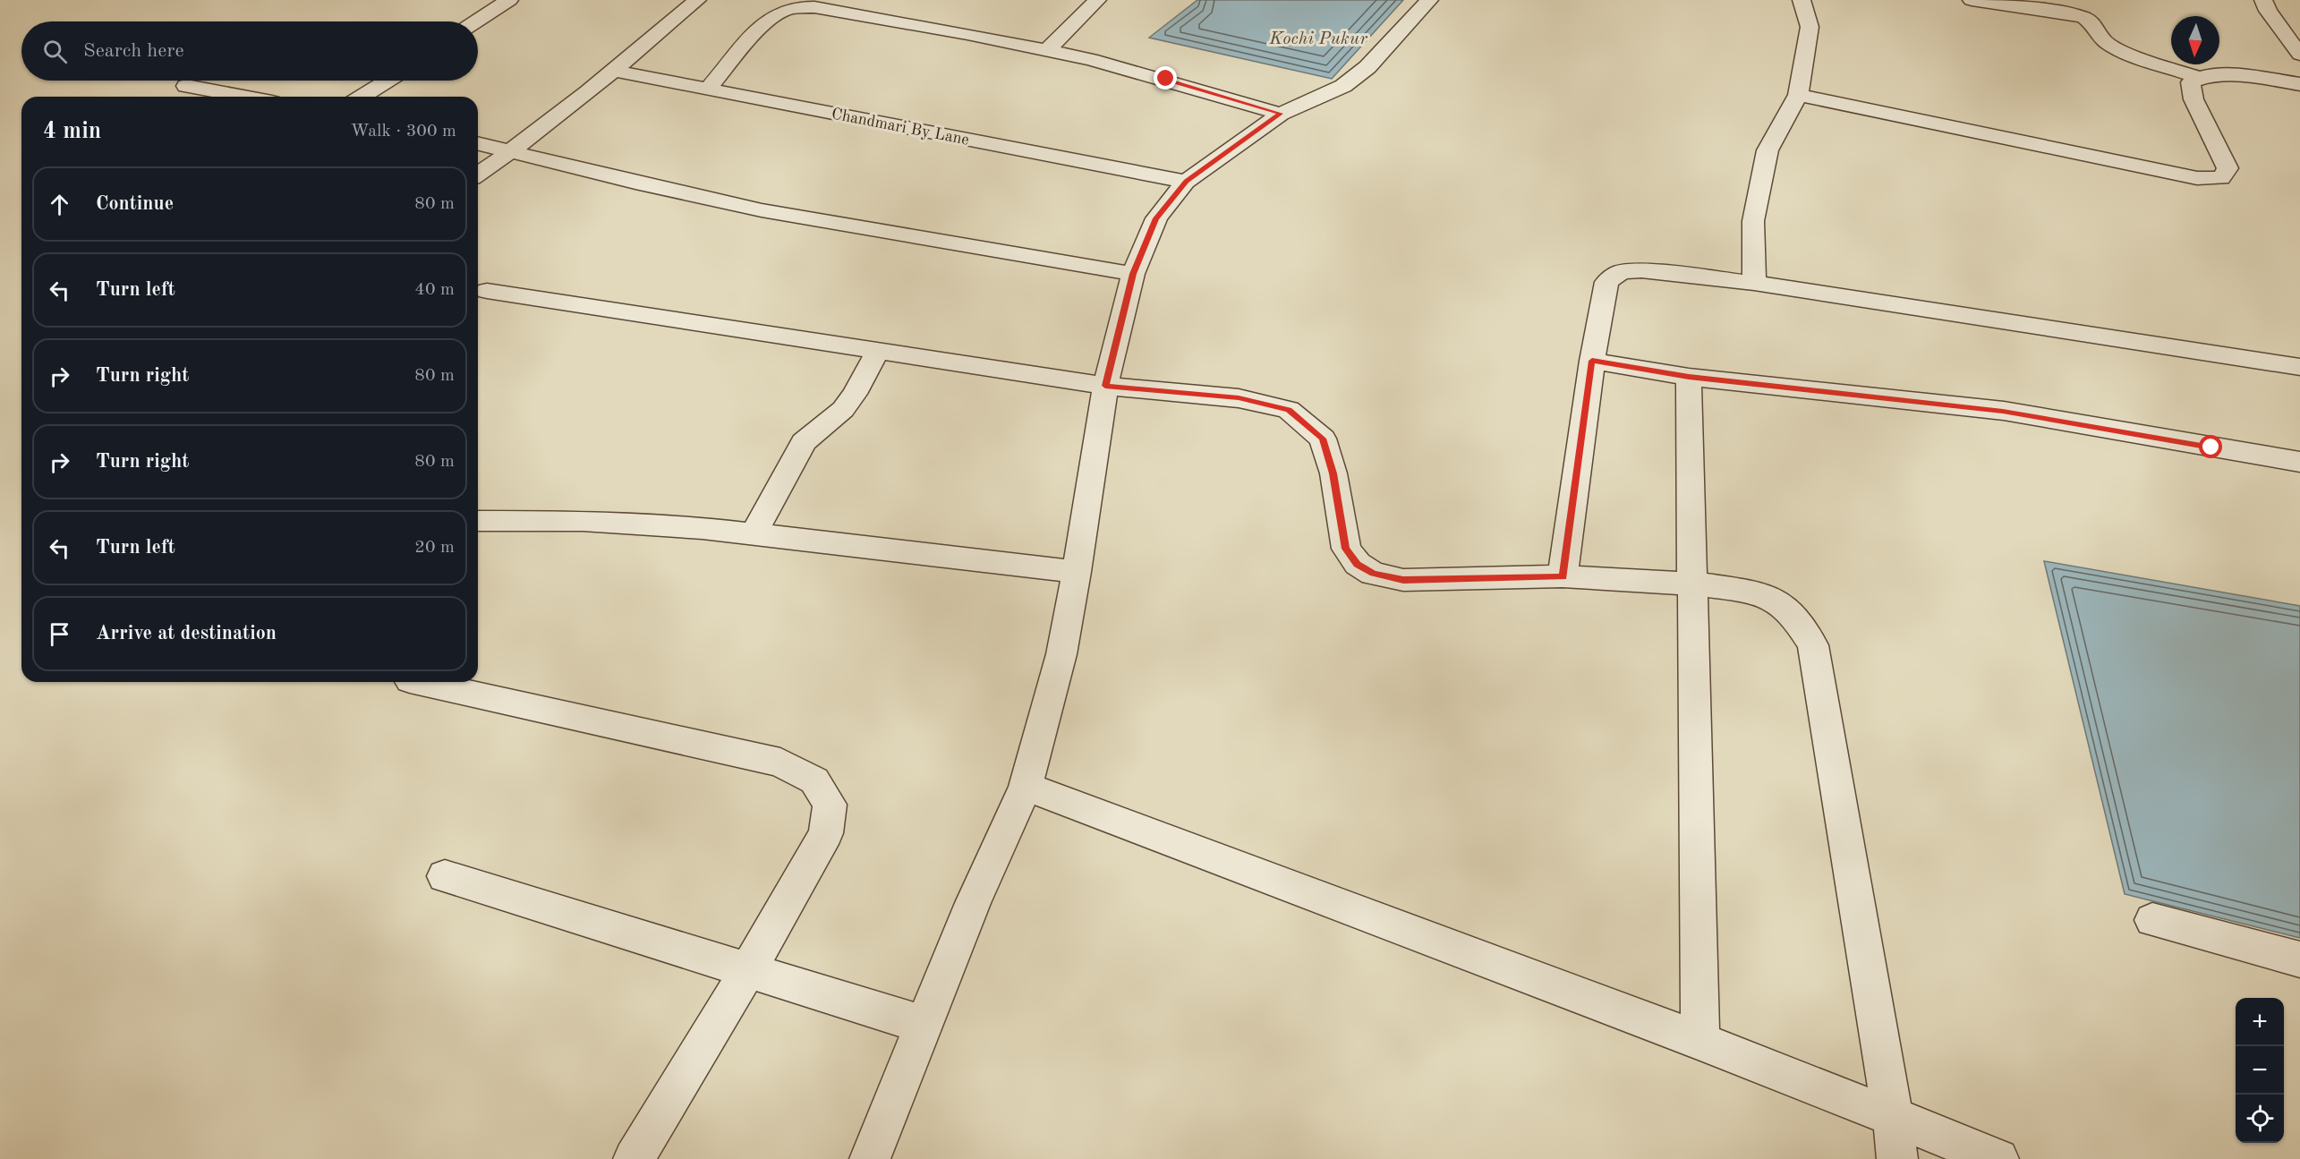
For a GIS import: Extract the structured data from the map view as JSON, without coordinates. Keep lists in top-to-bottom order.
{
  "streets": {
    "street": ["Chandmari By Lane"]
  },
  "water": ["Kochi Pukur"],
  "north": "bottom",
  "page": {
    "search": "Search here",
    "heading": ["4 min", "Walk · 300 m"],
    "list": [
      ["Continue", "80 m"],
      ["Turn left", "40 m"],
      ["Turn right", "80 m"],
      ["Turn right", "80 m"],
      ["Turn left", "20 m"],
      "Arrive at destination"
    ],
    "map_buttons": ["+", "−"]
  }
}
